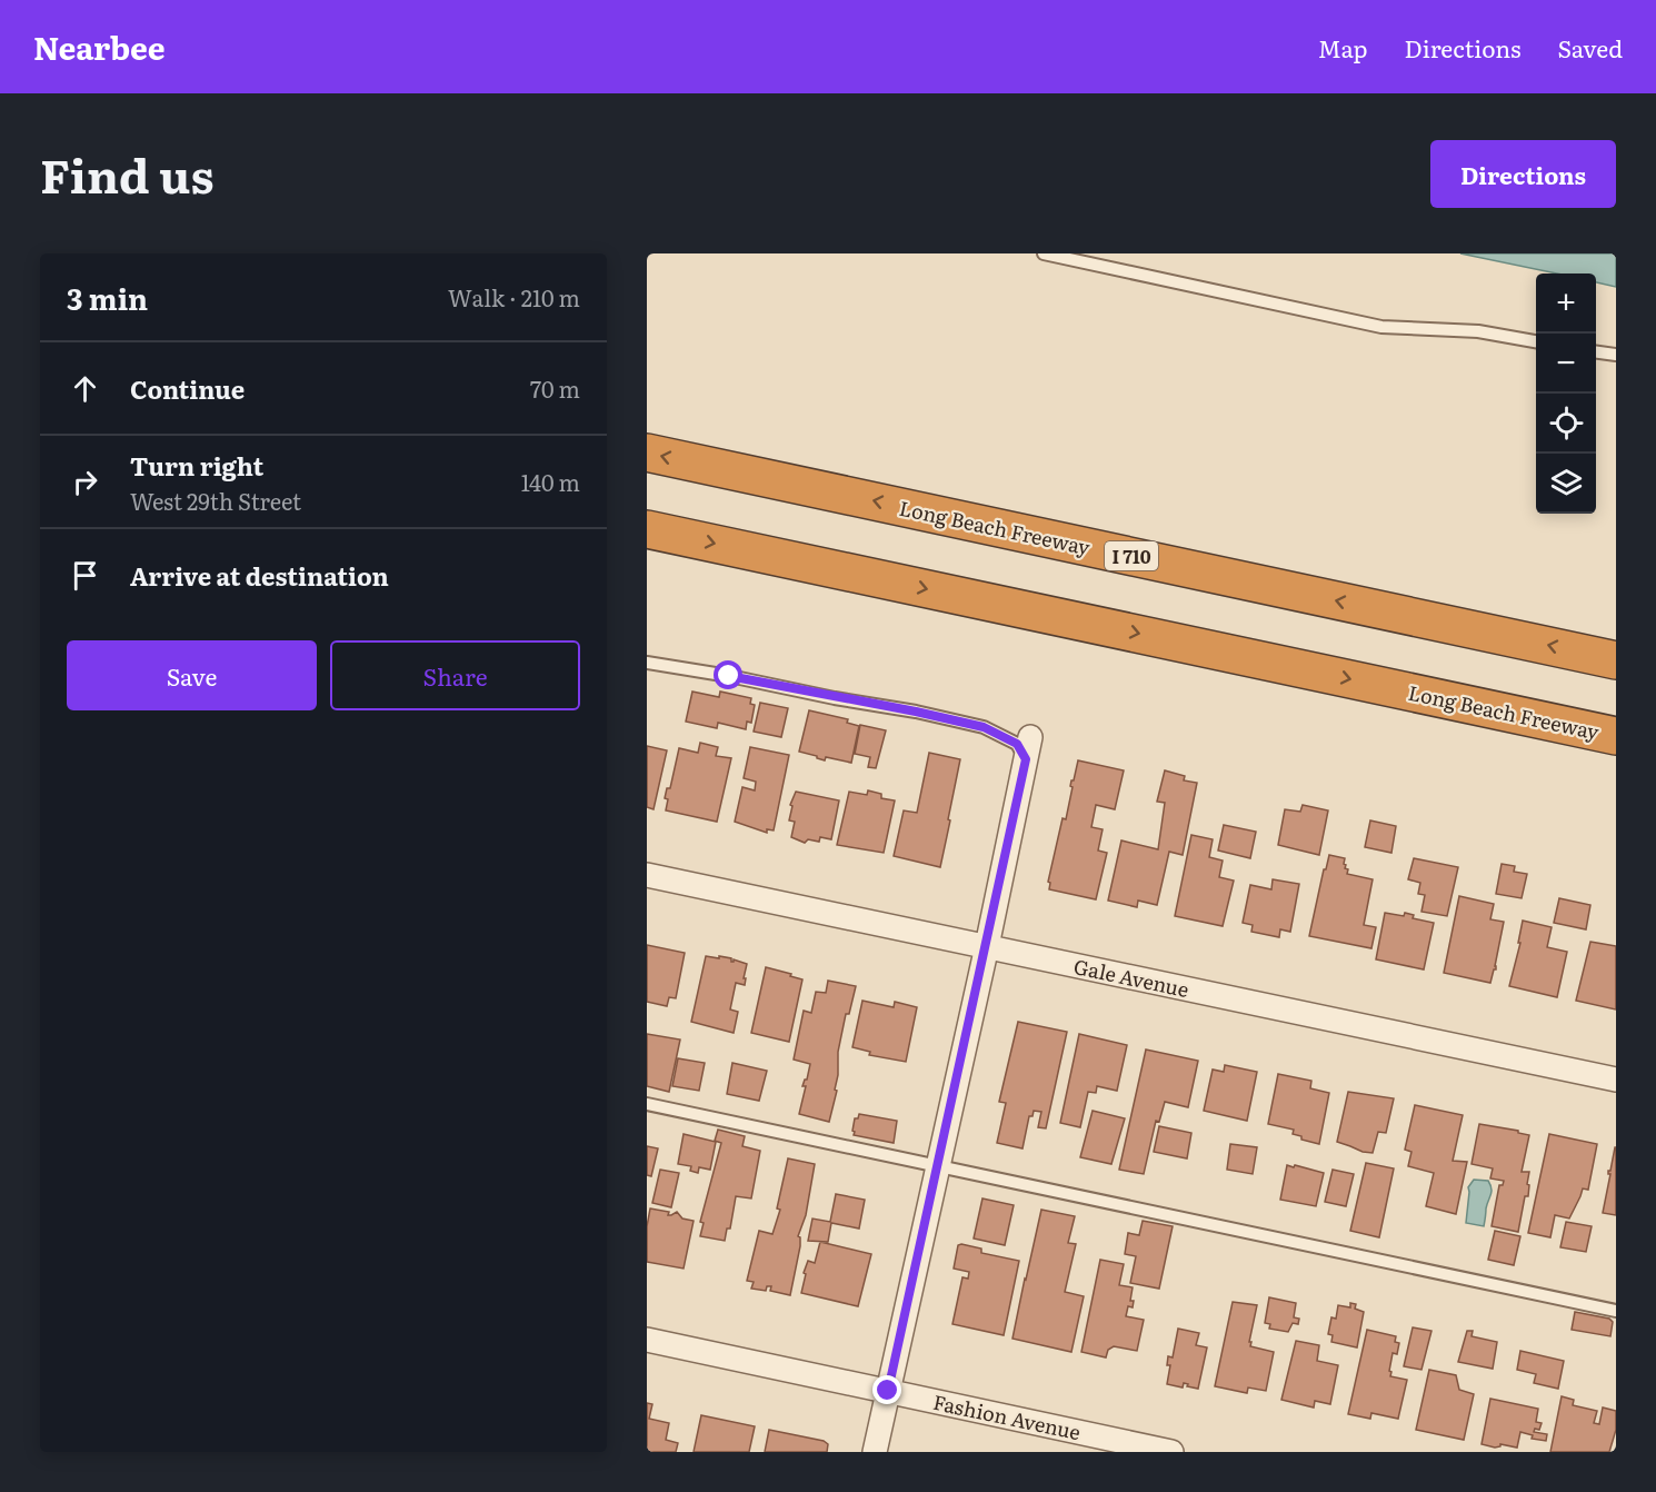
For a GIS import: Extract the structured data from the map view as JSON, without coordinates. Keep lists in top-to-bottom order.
{
  "streets": {
    "highway": ["Long Beach Freeway", "I 710"],
    "street": ["Gale Avenue", "Fashion Avenue"]
  },
  "page": {
    "header": "Nearbee",
    "nav": ["Map", "Directions", "Saved"],
    "title": "Find us",
    "buttons": [
      "Directions",
      ["Save", "Share"]
    ],
    "heading": ["3 min", "Walk · 210 m"],
    "map_buttons": ["+", "−"],
    "list": [
      ["Continue", "70 m"],
      ["Turn right", "West 29th Street", "140 m"],
      "Arrive at destination"
    ]
  }
}
